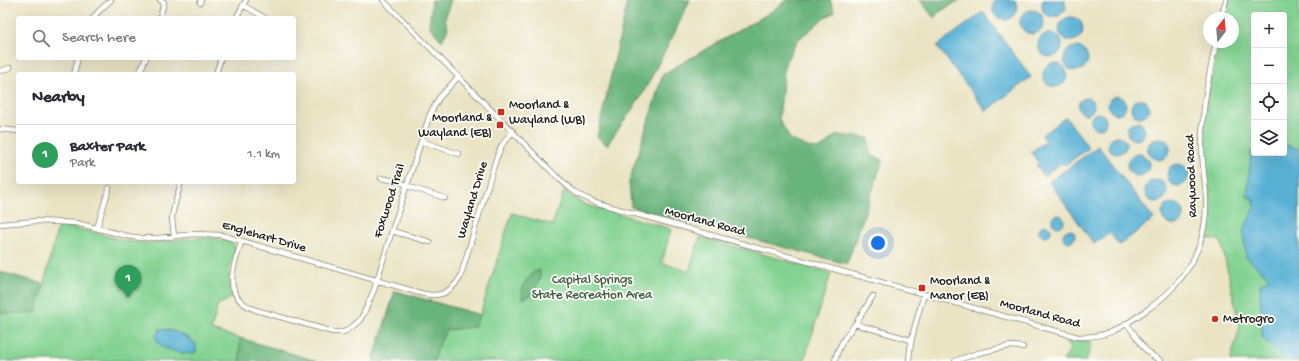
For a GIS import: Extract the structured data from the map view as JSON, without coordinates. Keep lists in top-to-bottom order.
{
  "streets": {
    "street": [
      "Raywood Road",
      "Wayland Drive",
      "Foxwood Trail",
      "Moorland Road",
      "Englehart Drive"
    ]
  },
  "crossings": [
    ["Raywood Road", "Moorland Road"],
    ["Wayland Drive", "Moorland Road"],
    ["Wayland Drive", "Englehart Drive"],
    ["Foxwood Trail", "Moorland Road"],
    ["Foxwood Trail", "Englehart Drive"]
  ],
  "parks": ["Capital Springs State Recreation Area"],
  "places": {
    "transit": ["Moorland & Wayland (WB)", "Moorland & Wayland (EB)", "Moorland & Manor (EB)"],
    "other": ["Metrogro"]
  },
  "north": "top",
  "page": {
    "map_buttons": ["+", "−"],
    "search": "Search here",
    "heading": "Nearby",
    "list": [
      {
        "mark": "1",
        "name": "Baxter Park",
        "note": "Park",
        "value": "1.1 km"
      }
    ],
    "pins": "1"
  }
}
